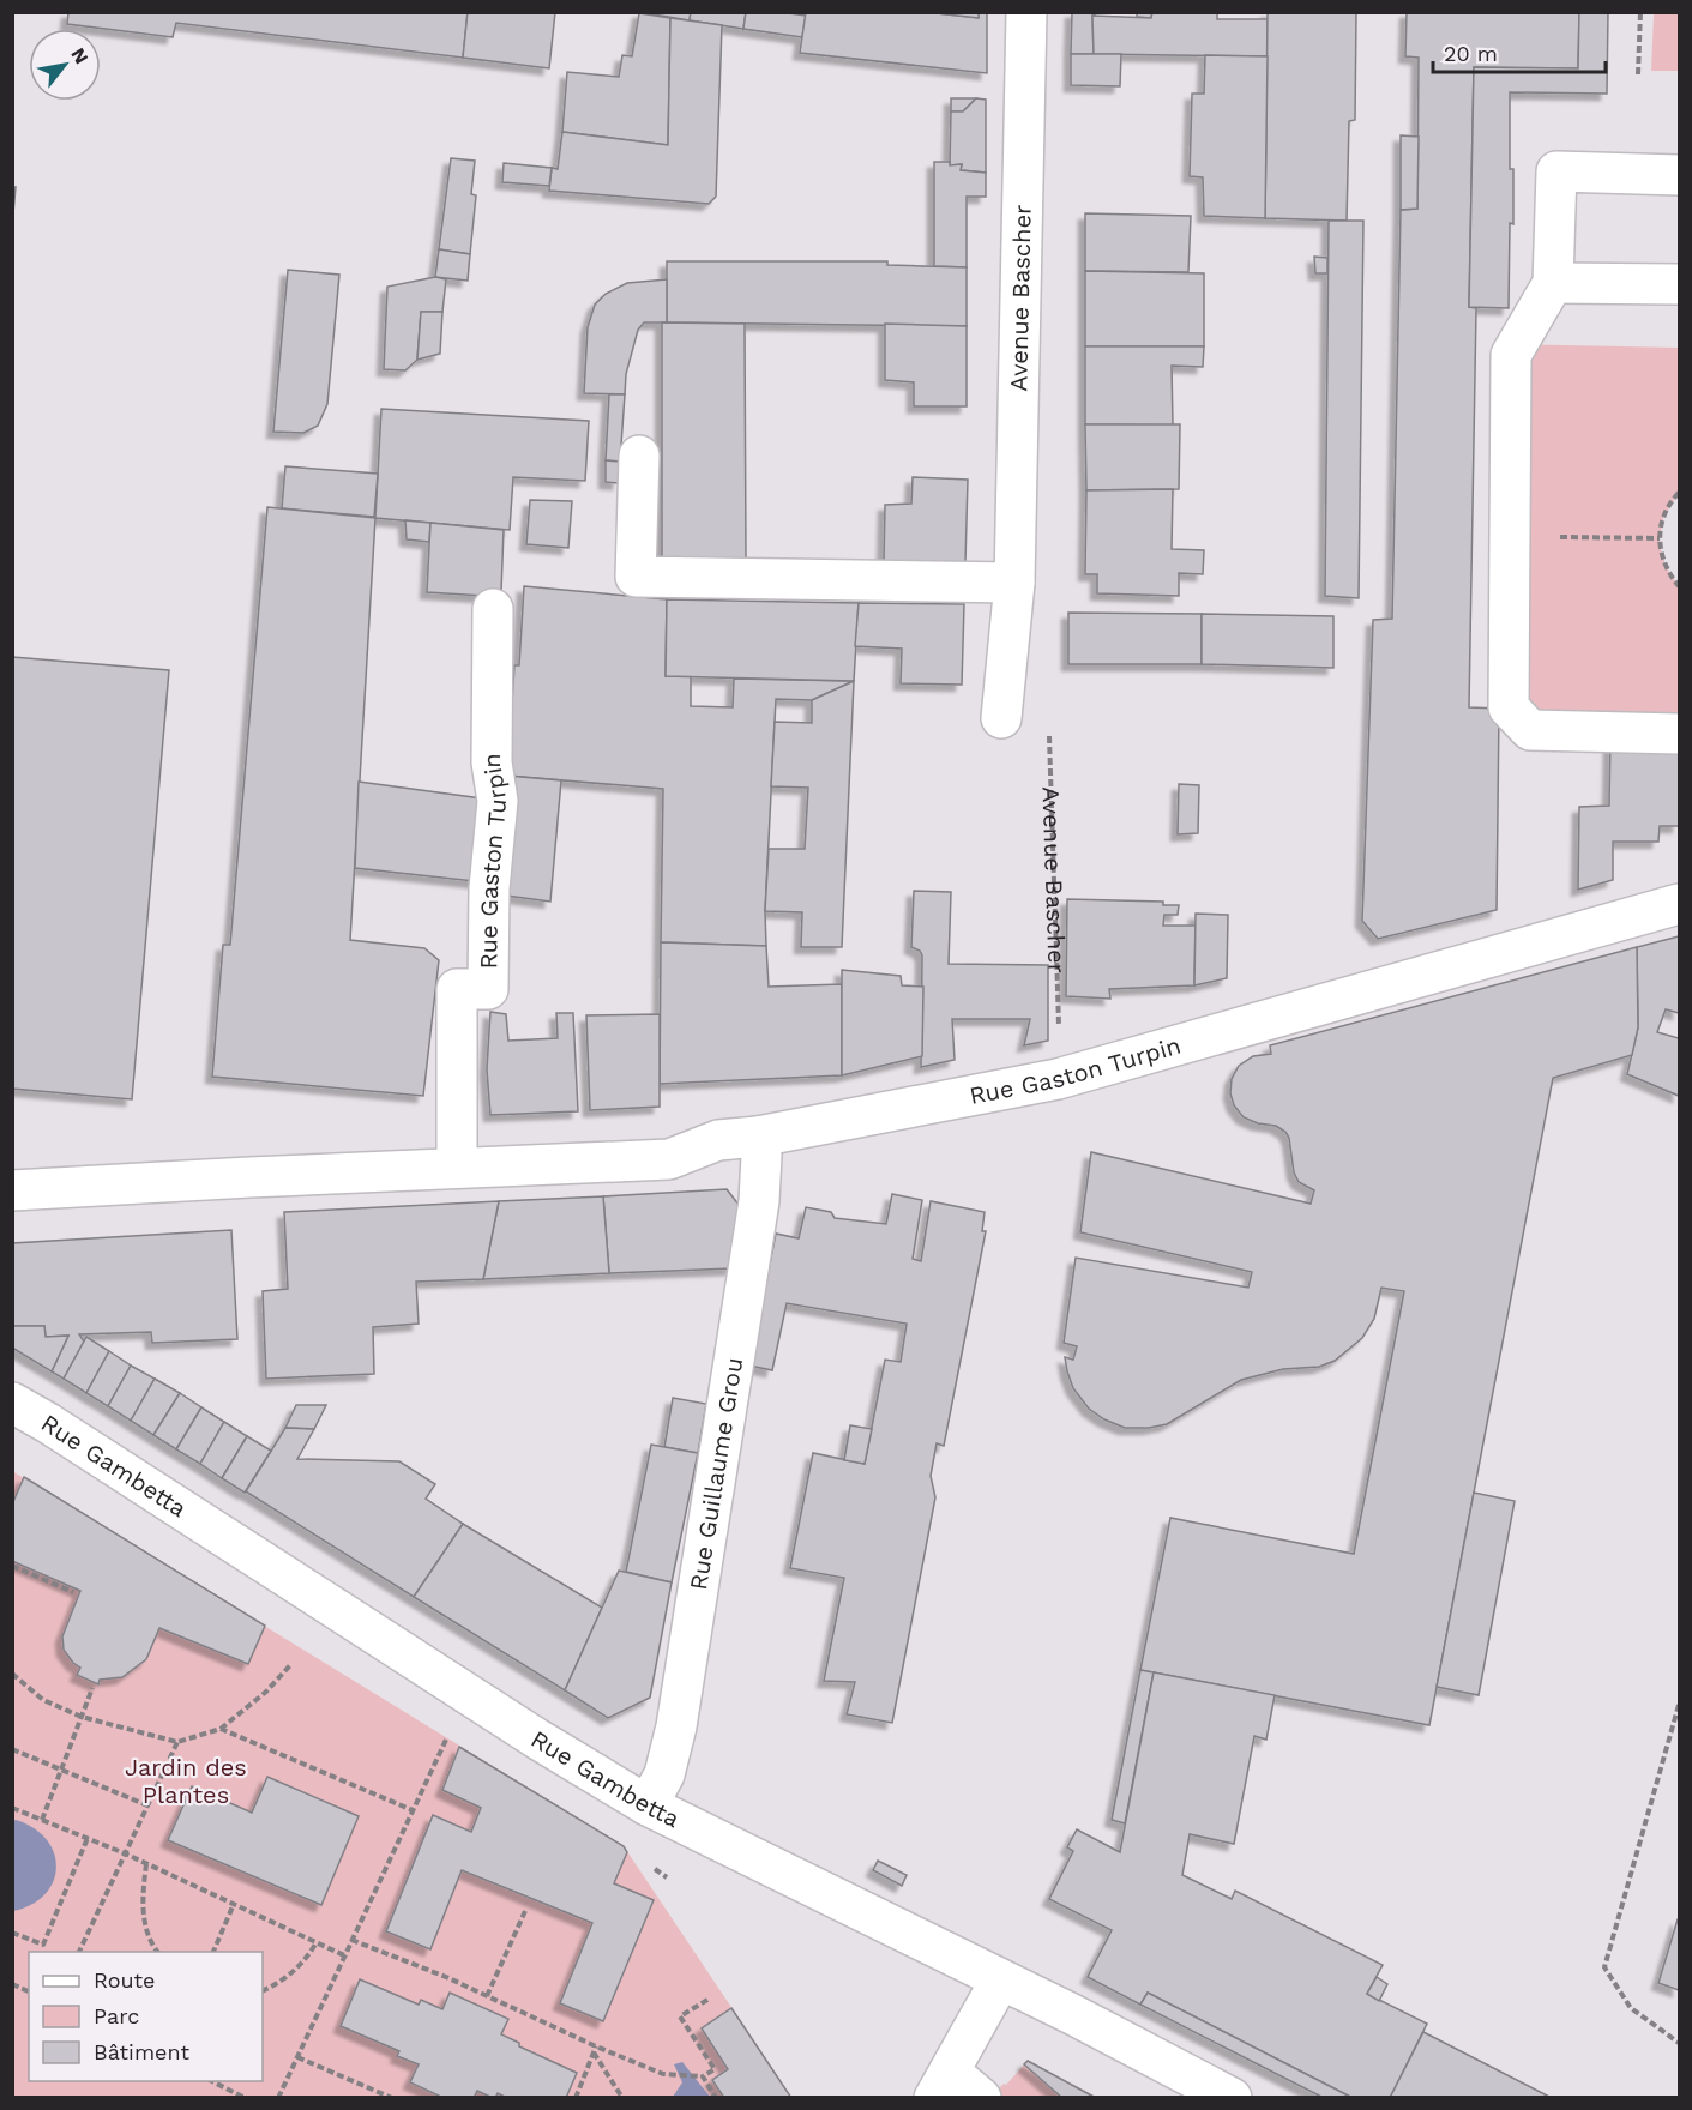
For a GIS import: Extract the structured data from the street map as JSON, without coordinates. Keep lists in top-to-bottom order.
{
  "streets": {
    "street": [
      "Avenue Bascher",
      "Rue Gaston Turpin",
      "Rue Gambetta",
      "Rue Guillaume Grou"
    ]
  },
  "crossings": [
    ["Rue Gaston Turpin", "Rue Guillaume Grou"],
    ["Rue Gambetta", "Rue Guillaume Grou"]
  ],
  "parks": ["Jardin des Plantes"],
  "legend": ["Route", "Parc", "Bâtiment"],
  "scale_bar": "20 m",
  "north": "top right"
}
